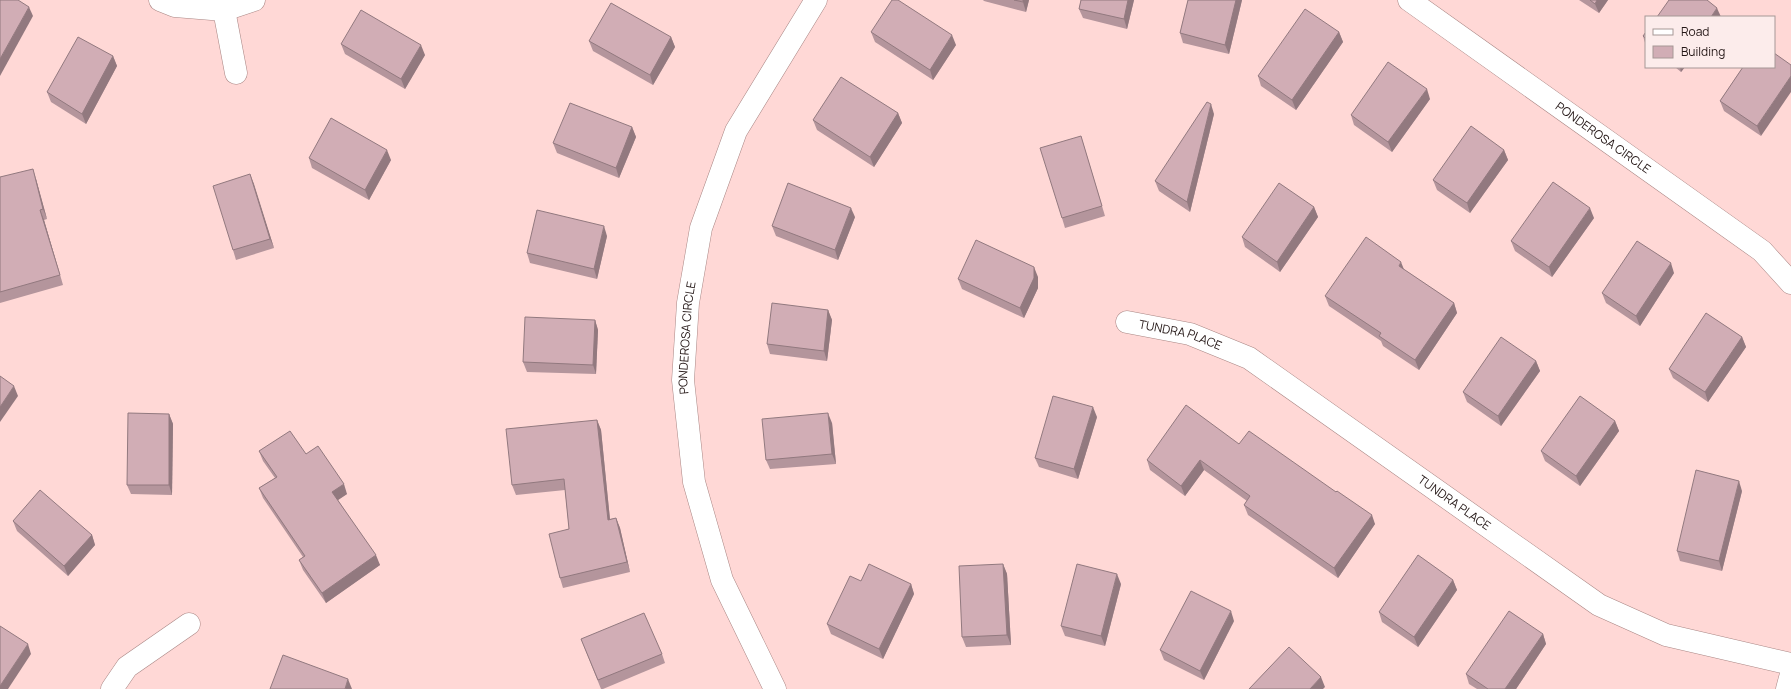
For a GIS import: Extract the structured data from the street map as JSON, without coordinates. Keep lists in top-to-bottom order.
{
  "streets": {
    "street": ["PONDEROSA CIRCLE", "TUNDRA PLACE"]
  },
  "legend": ["Road", "Building"]
}
